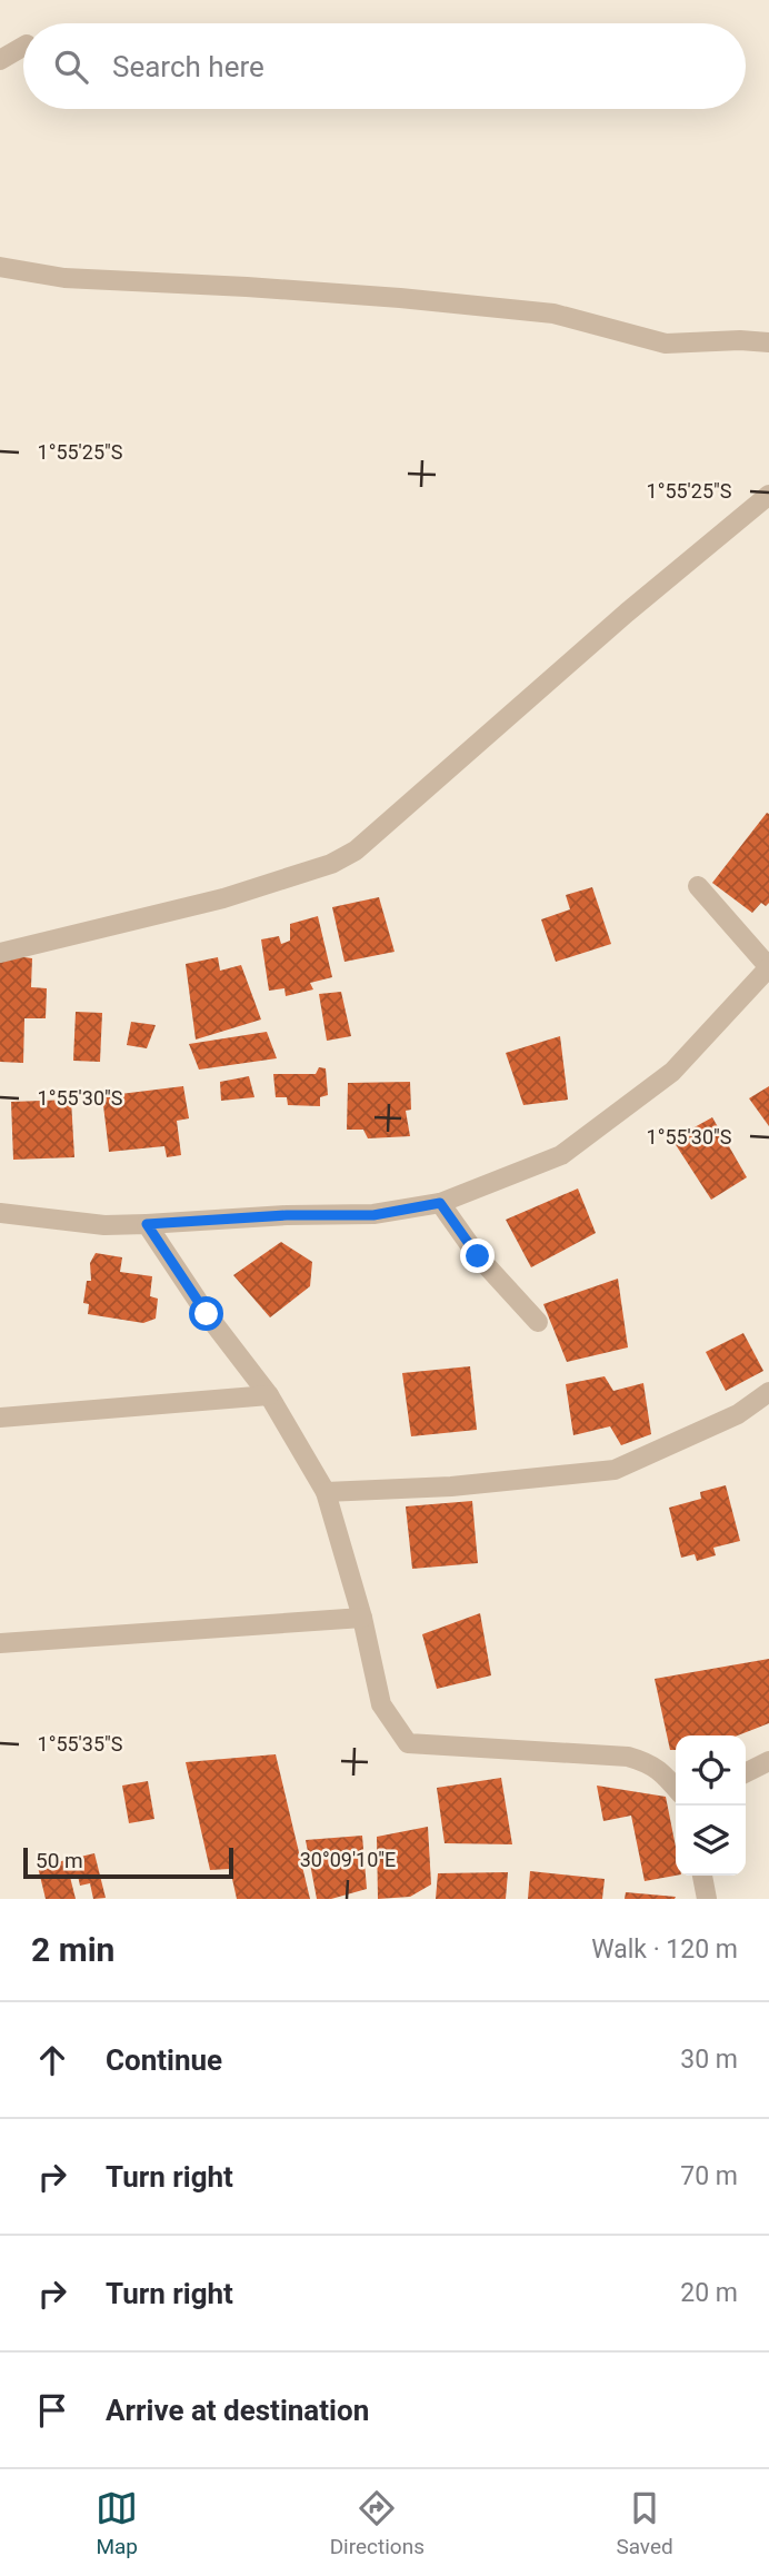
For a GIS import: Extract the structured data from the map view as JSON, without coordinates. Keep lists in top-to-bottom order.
{
  "scale_bar": "50 m",
  "page": {
    "search": "Search here",
    "scale": "50 m",
    "heading": ["2 min", "Walk · 120 m"],
    "list": [
      ["Continue", "30 m"],
      ["Turn right", "70 m"],
      ["Turn right", "20 m"],
      "Arrive at destination"
    ],
    "nav": ["Map", "Directions", "Saved"]
  },
  "coordinates": [
    "1°55'25\"S",
    "1°55'30\"S",
    "1°55'35\"S",
    "30°09'10\"E"
  ]
}
